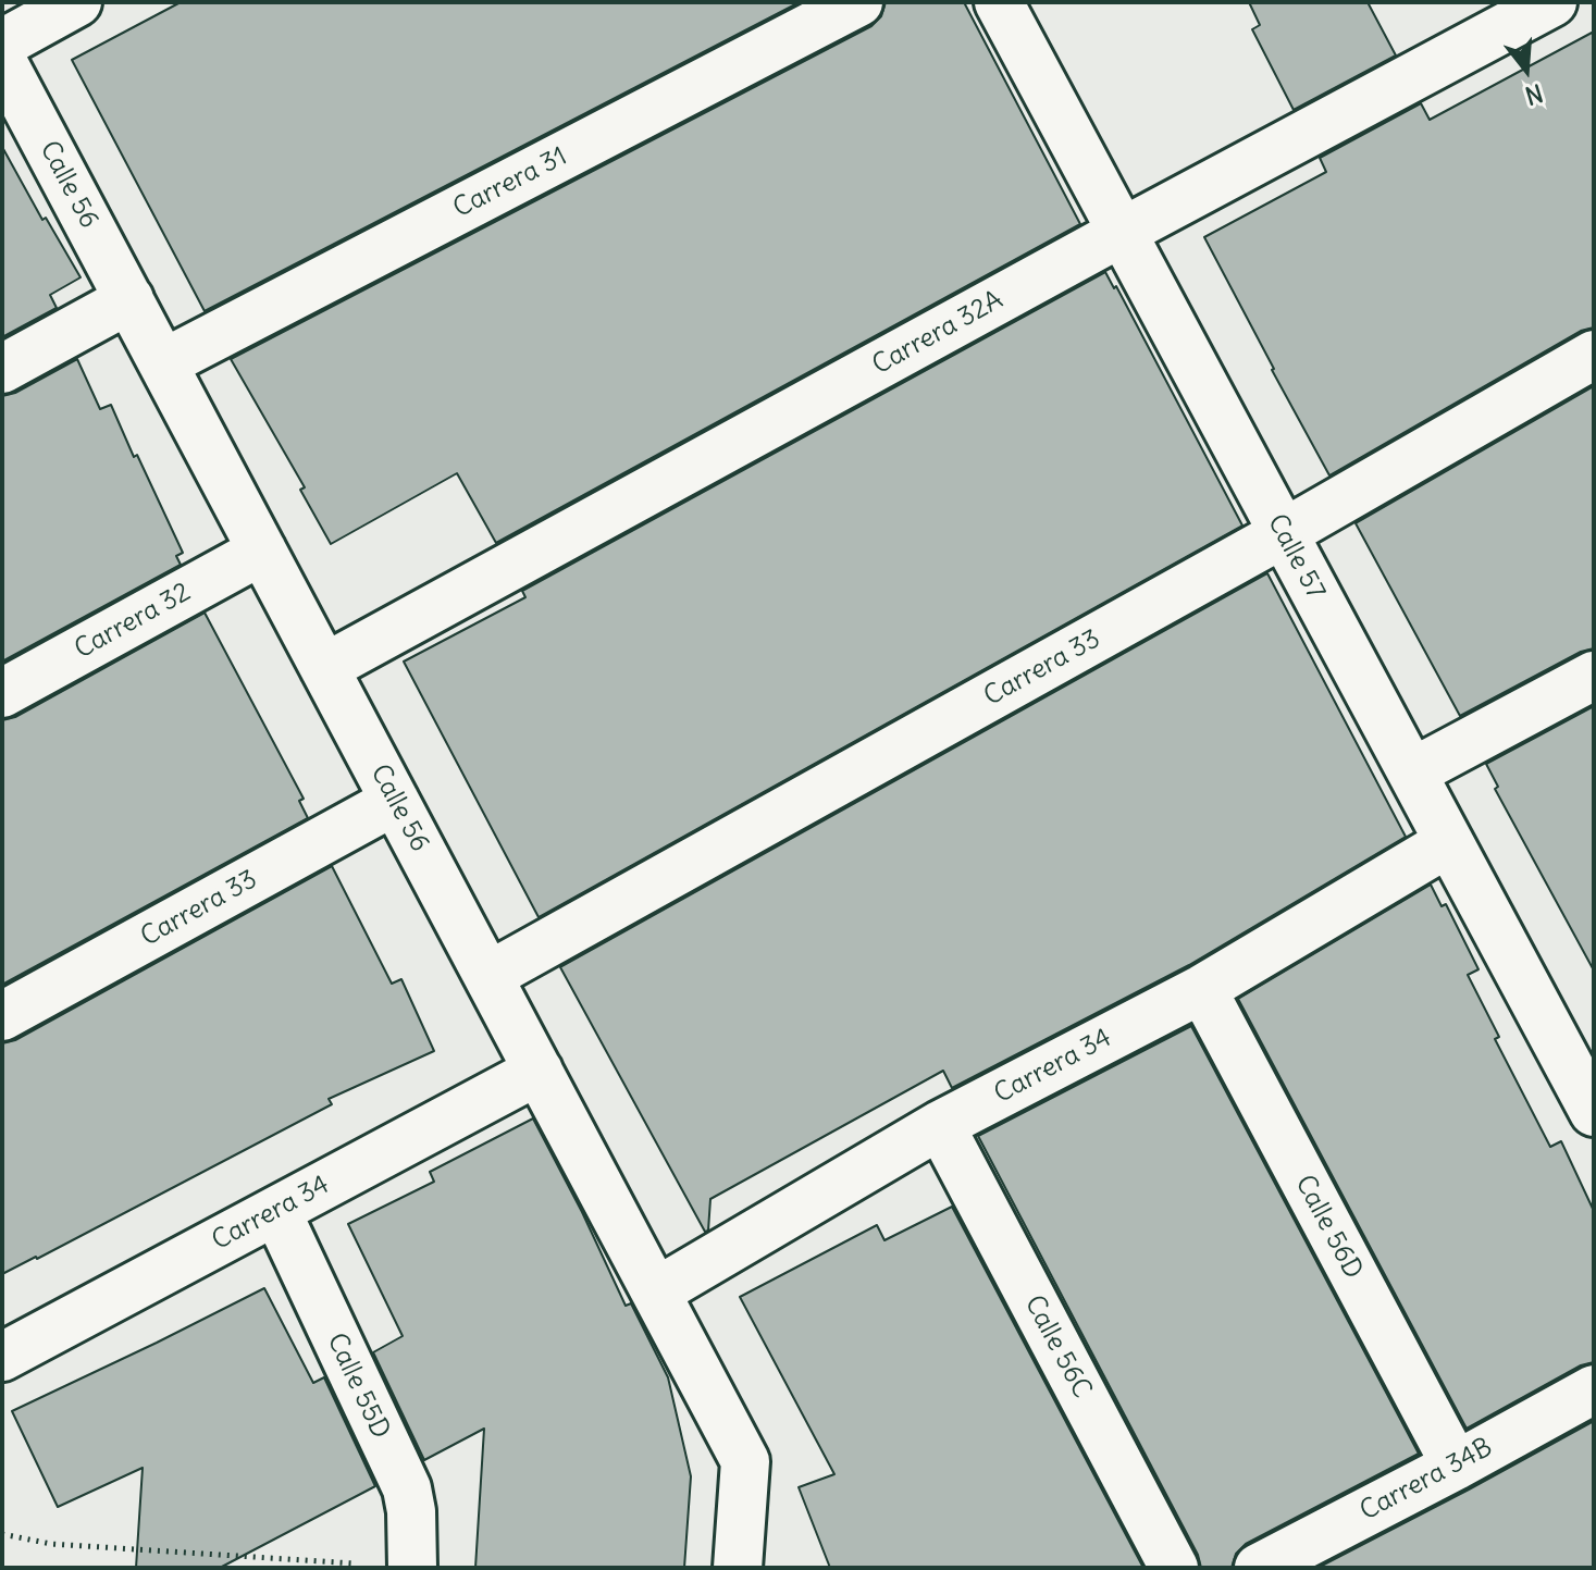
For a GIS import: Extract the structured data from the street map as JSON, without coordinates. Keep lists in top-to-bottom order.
{
  "streets": {
    "street": [
      "Carrera 31",
      "Calle 56",
      "Carrera 32A",
      "Calle 57",
      "Carrera 32",
      "Carrera 33",
      "Carrera 34",
      "Calle 56D",
      "Calle 56C",
      "Calle 55D",
      "Carrera 34B"
    ]
  },
  "crossings": [
    ["Carrera 31", "Calle 56"],
    ["Calle 56", "Carrera 32A"],
    ["Calle 56", "Carrera 32"],
    ["Calle 56", "Carrera 33"],
    ["Calle 56", "Carrera 34"],
    ["Carrera 32A", "Calle 57"],
    ["Calle 57", "Carrera 33"],
    ["Calle 57", "Carrera 34"],
    ["Carrera 34", "Calle 56D"],
    ["Carrera 34", "Calle 56C"],
    ["Carrera 34", "Calle 55D"],
    ["Calle 56D", "Carrera 34B"]
  ],
  "north": "bottom"
}
